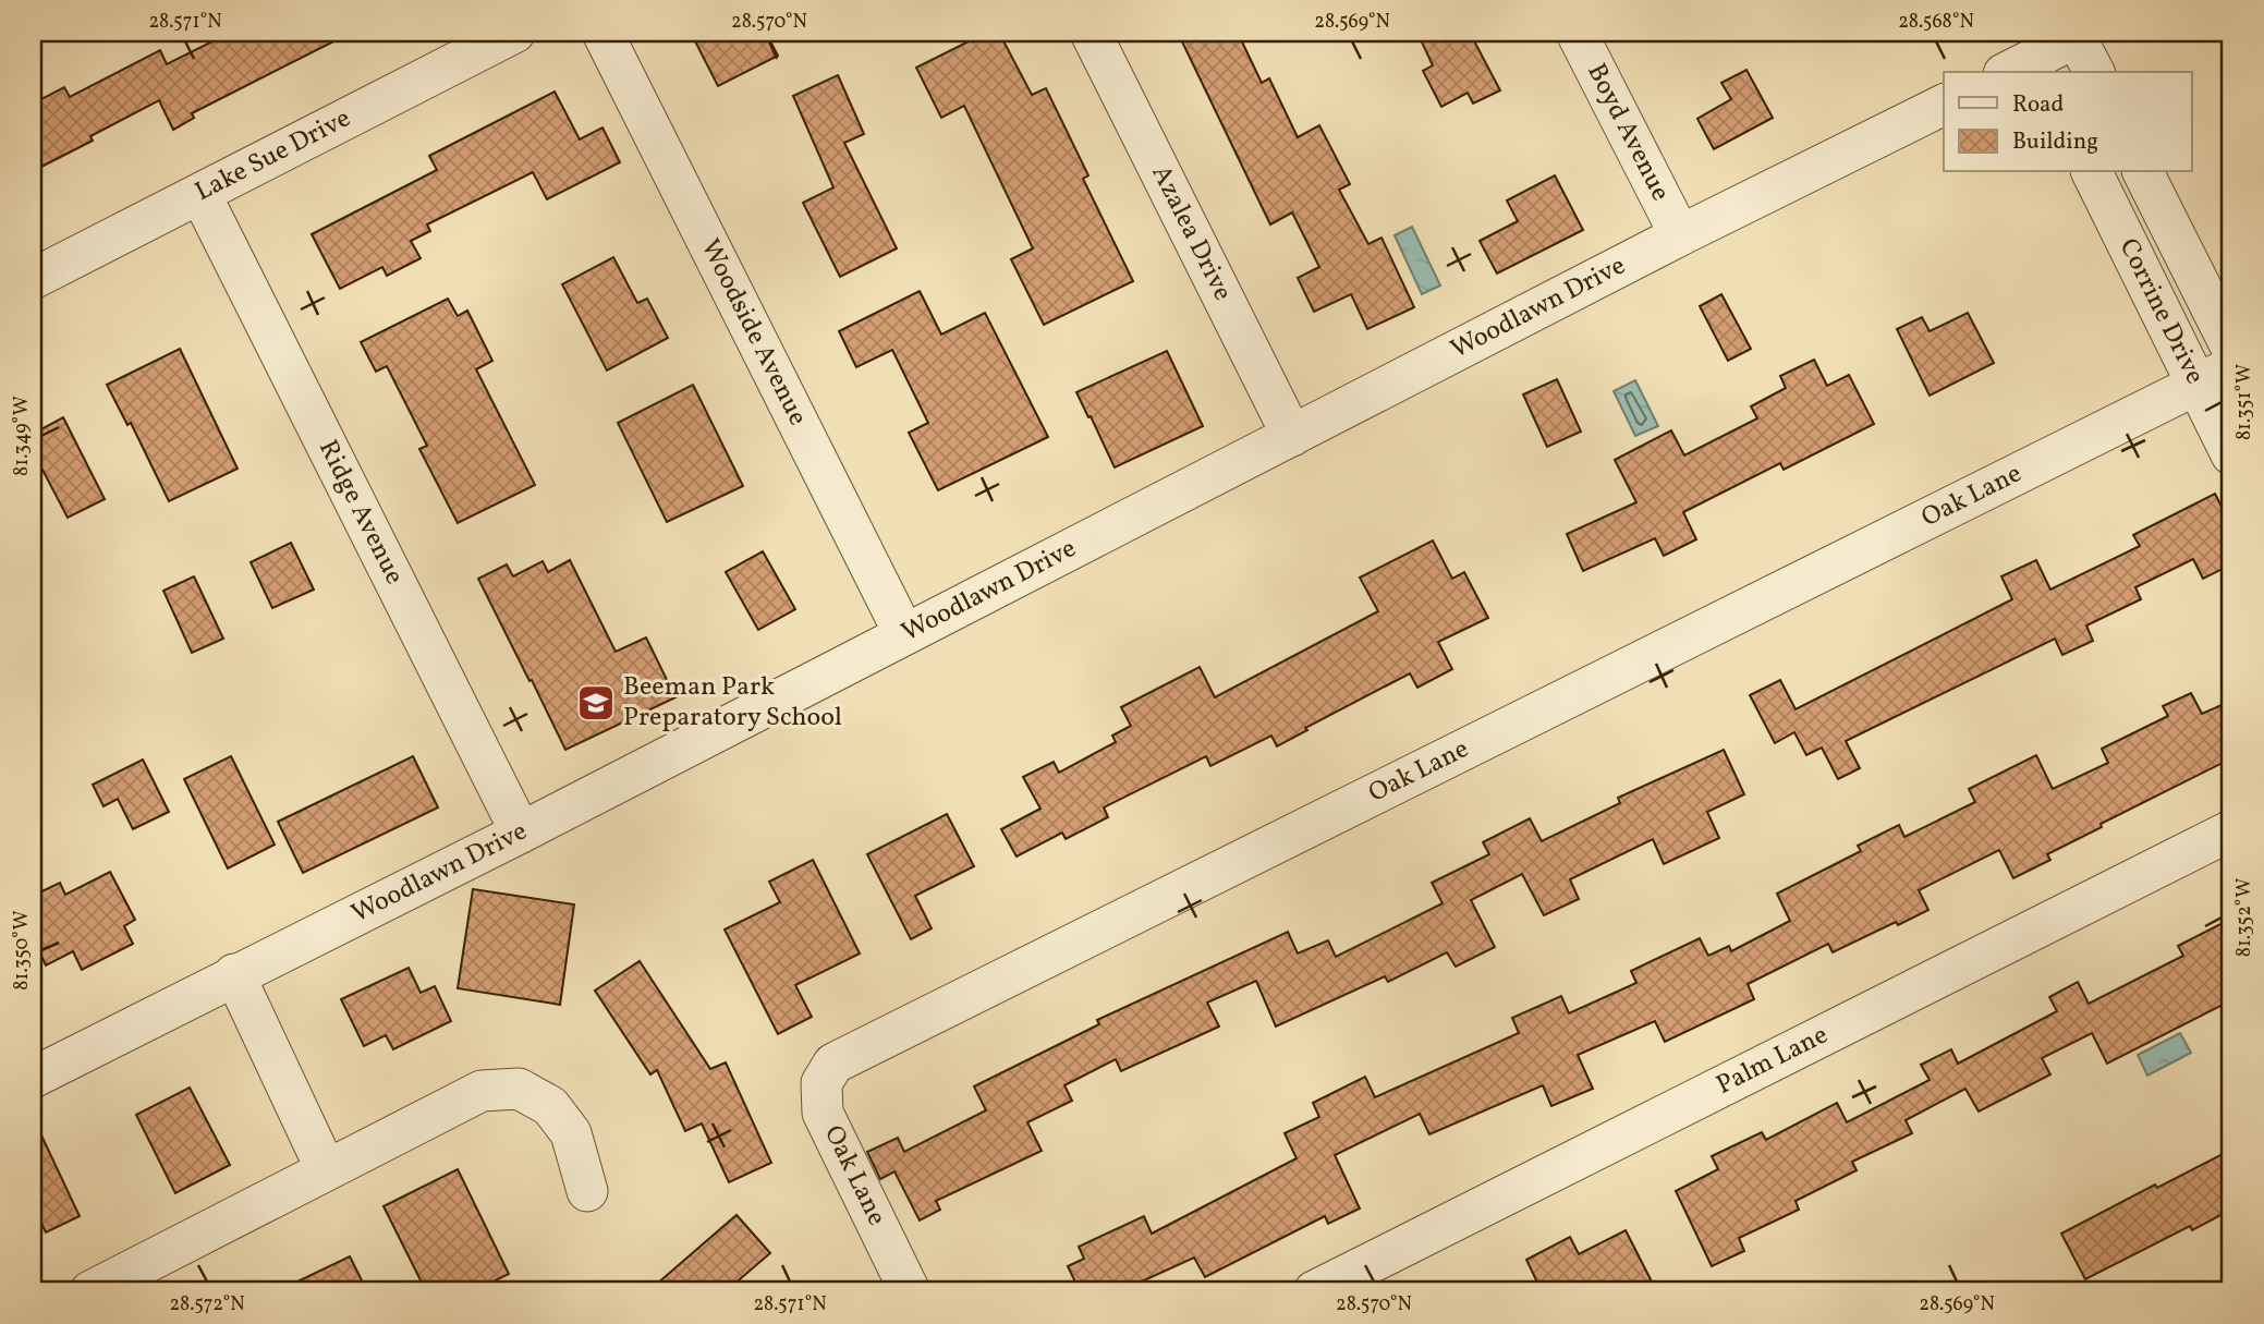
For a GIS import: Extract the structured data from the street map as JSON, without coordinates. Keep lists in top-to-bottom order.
{
  "streets": {
    "street": [
      "Boyd Avenue",
      "Lake Sue Drive",
      "Azalea Drive",
      "Woodlawn Drive",
      "Corrine Drive",
      "Woodside Avenue",
      "Oak Lane",
      "Ridge Avenue",
      "Palm Lane"
    ]
  },
  "crossings": [
    ["Boyd Avenue", "Woodlawn Drive"],
    ["Lake Sue Drive", "Ridge Avenue"],
    ["Azalea Drive", "Woodlawn Drive"],
    ["Woodlawn Drive", "Woodside Avenue"],
    ["Woodlawn Drive", "Ridge Avenue"],
    ["Corrine Drive", "Oak Lane"]
  ],
  "places": {
    "school or university": ["Beeman Park Preparatory School"]
  },
  "legend": ["Road", "Building"],
  "coordinates": [
    "28.571°N",
    "28.570°N",
    "28.569°N",
    "28.568°N",
    "81.351°W",
    "81.349°W",
    "81.352°W",
    "81.350°W",
    "28.572°N"
  ]
}
